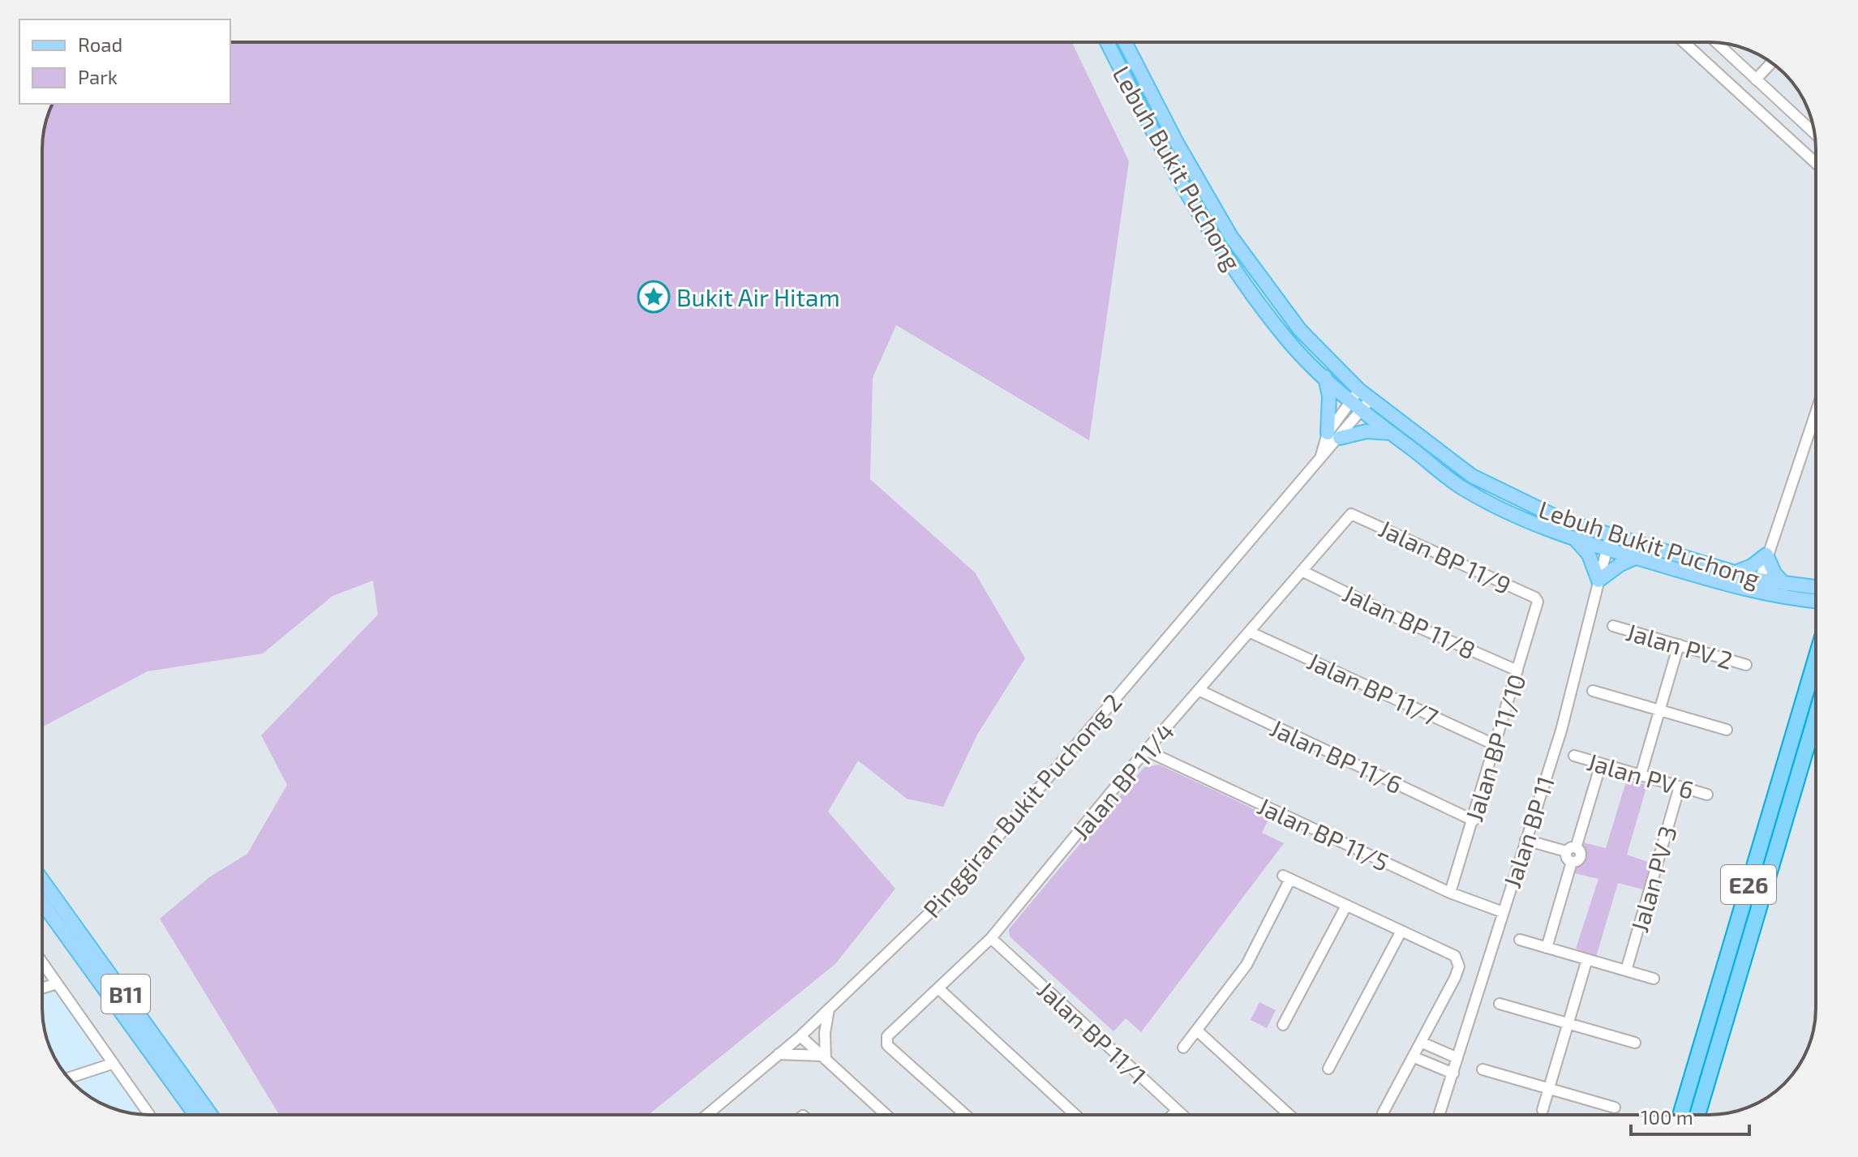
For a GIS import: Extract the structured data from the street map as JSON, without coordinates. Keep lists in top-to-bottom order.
{
  "streets": {
    "highway": ["E26"],
    "main road": ["Lebuh Bukit Puchong", "B11"],
    "street": [
      "Jalan BP 11/9",
      "Jalan BP 11/8",
      "Jalan PV 2",
      "Jalan BP 11/7",
      "Jalan BP 11/10",
      "Jalan BP 11/6",
      "Jalan PV 6",
      "Jalan BP 11/4",
      "Pinggiran Bukit Puchong 2",
      "Jalan BP 11",
      "Jalan BP 11/5",
      "Jalan PV 3",
      "Jalan BP 11/1"
    ]
  },
  "crossings": [
    ["Lebuh Bukit Puchong", "Pinggiran Bukit Puchong 2"],
    ["Lebuh Bukit Puchong", "Jalan BP 11"],
    ["Jalan BP 11/9", "Jalan BP 11/10"],
    ["Jalan BP 11/9", "Jalan BP 11/4"],
    ["Jalan BP 11/8", "Jalan BP 11/10"],
    ["Jalan BP 11/8", "Jalan BP 11/4"],
    ["Jalan BP 11/7", "Jalan BP 11/10"],
    ["Jalan BP 11/7", "Jalan BP 11/4"],
    ["Jalan BP 11/10", "Jalan BP 11/6"],
    ["Jalan BP 11/10", "Jalan BP 11/5"],
    ["Jalan BP 11/6", "Jalan BP 11/4"],
    ["Jalan PV 6", "Jalan PV 3"],
    ["Jalan BP 11/4", "Jalan BP 11/5"],
    ["Jalan BP 11/4", "Jalan BP 11/1"],
    ["Jalan BP 11", "Jalan BP 11/5"]
  ],
  "places": {
    "place": ["Bukit Air Hitam"]
  },
  "legend": ["Road", "Park"],
  "scale_bar": "100 m"
}
